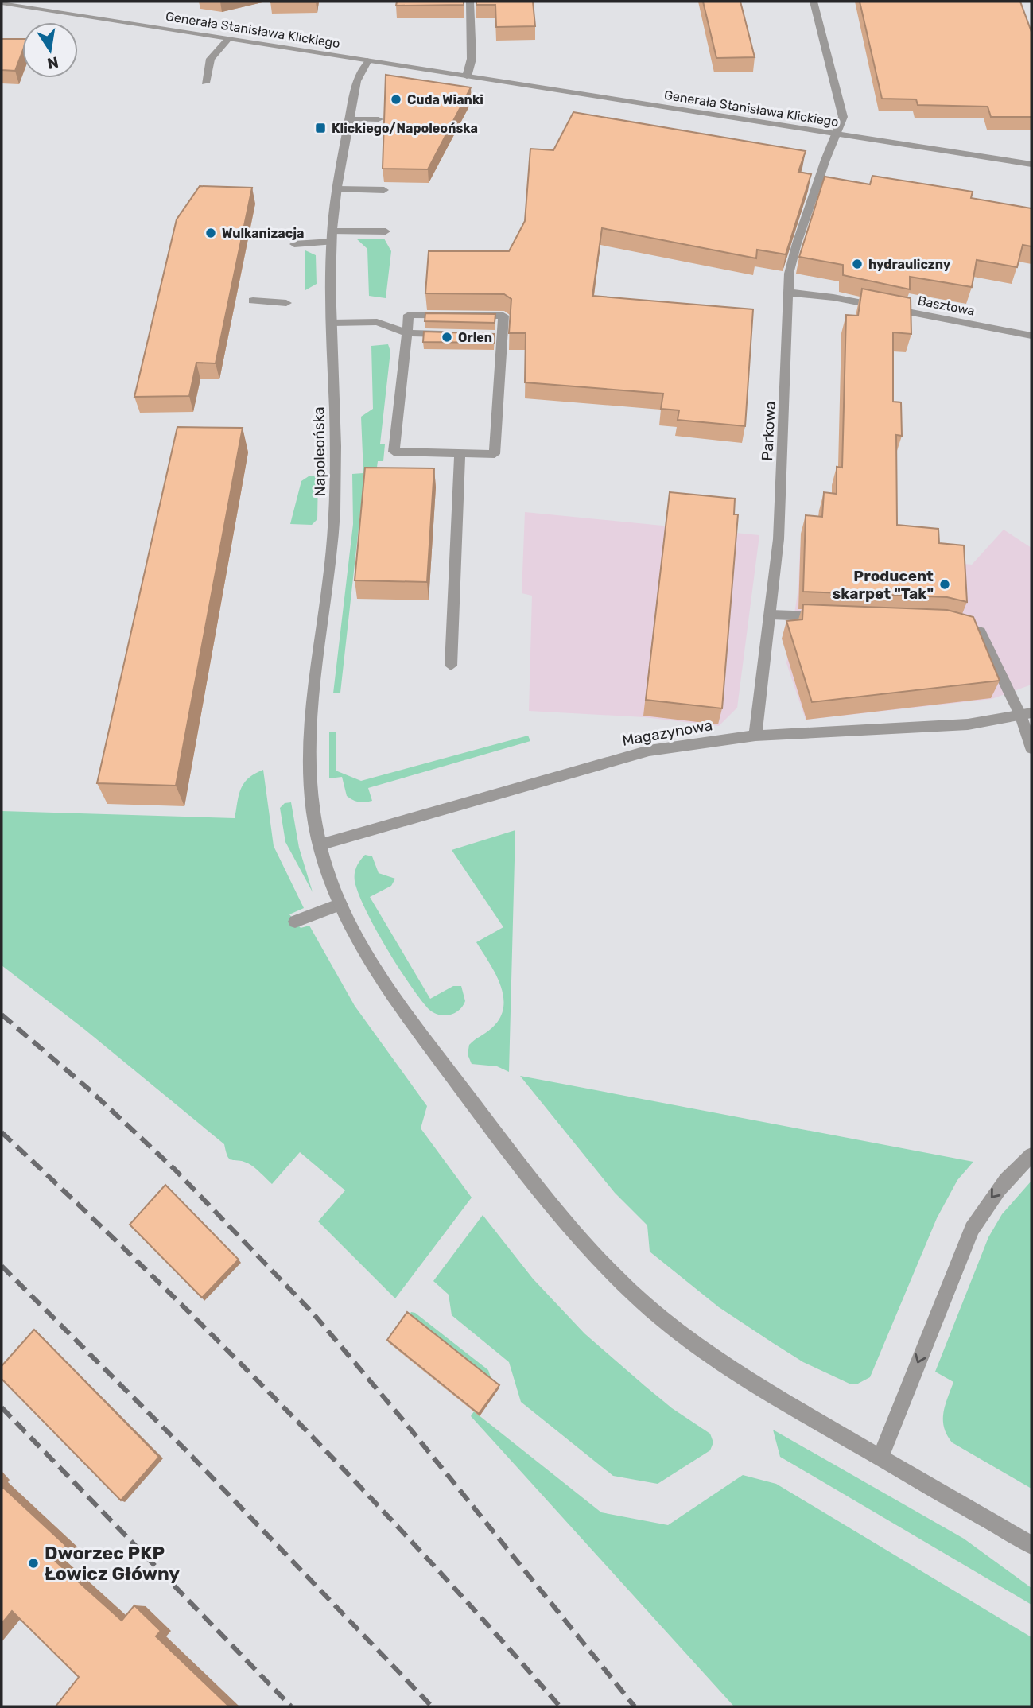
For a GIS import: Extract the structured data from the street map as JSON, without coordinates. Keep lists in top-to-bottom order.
{
  "streets": {
    "street": [
      "Generała Stanisława Klickiego",
      "Basztowa",
      "Parkowa",
      "Napoleońska",
      "Magazynowa"
    ]
  },
  "crossings": [
    ["Generała Stanisława Klickiego", "Parkowa"],
    ["Generała Stanisława Klickiego", "Napoleońska"],
    ["Basztowa", "Parkowa"],
    ["Parkowa", "Magazynowa"],
    ["Napoleońska", "Magazynowa"]
  ],
  "places": {
    "other": [
      "Cuda Wianki",
      "Wulkanizacja",
      "hydrauliczny",
      "Orlen",
      "Producent skarpet \"Tak\"",
      "Dworzec PKP Łowicz Główny"
    ],
    "transit": ["Klickiego/Napoleońska"]
  },
  "north": "bottom"
}
